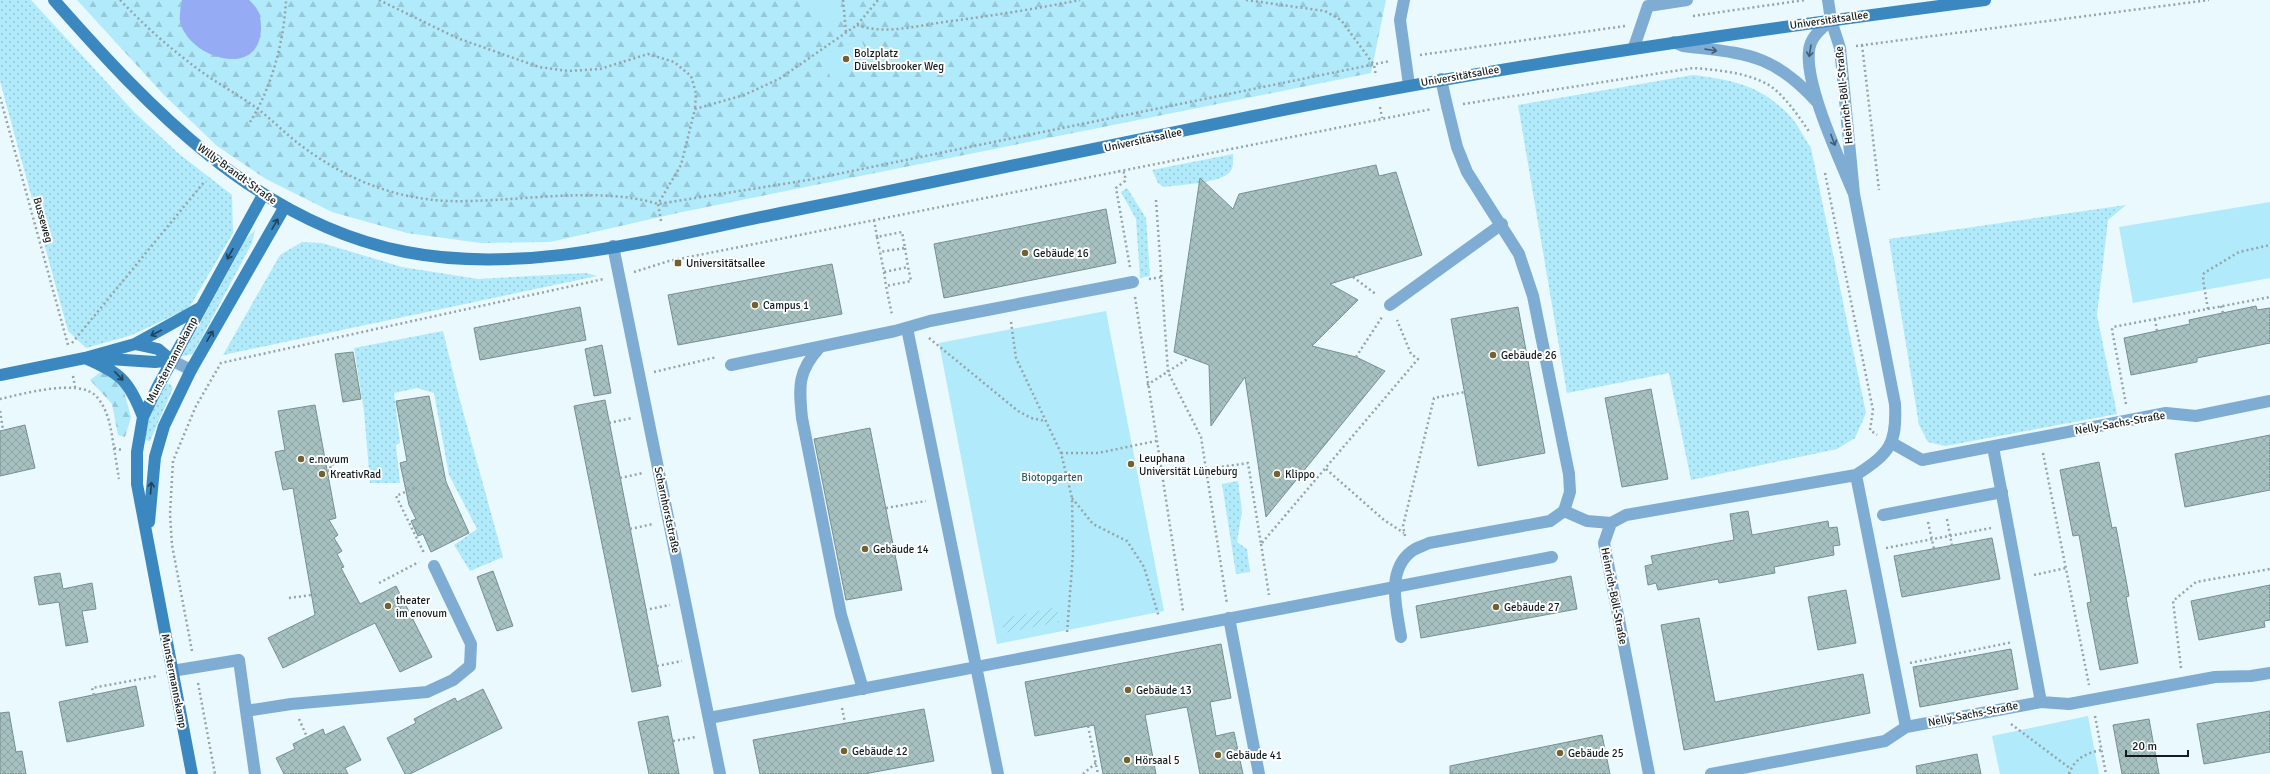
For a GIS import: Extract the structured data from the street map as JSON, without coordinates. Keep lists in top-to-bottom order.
{
  "streets": {
    "main road": ["Universitätsallee", "Willy-Brandt-Straße", "Munstermannskamp"],
    "street": ["Heinrich-Böll-Straße", "Nelly-Sachs-Straße", "Scharnhorststraße"],
    "path": ["Busseweg"]
  },
  "crossings": [
    ["Universitätsallee", "Heinrich-Böll-Straße"],
    ["Universitätsallee", "Willy-Brandt-Straße"],
    ["Universitätsallee", "Scharnhorststraße"],
    ["Heinrich-Böll-Straße", "Nelly-Sachs-Straße"],
    ["Willy-Brandt-Straße", "Munstermannskamp"],
    ["Willy-Brandt-Straße", "Scharnhorststraße"]
  ],
  "parks": ["Biotopgarten"],
  "places": {
    "other": [
      "Bolzplatz Düvelsbrooker Weg",
      "Gebäude 16",
      "Campus 1",
      "Gebäude 26",
      "e.novum",
      "Leuphana Universität Lüneburg",
      "KreativRad",
      "Klippo",
      "Gebäude 14",
      "theater im enovum",
      "Gebäude 27",
      "Gebäude 13",
      "Gebäude 12",
      "Gebäude 25",
      "Gebäude 41",
      "Hörsaal 5"
    ],
    "transit": ["Universitätsallee"]
  },
  "scale_bar": "20 m"
}
